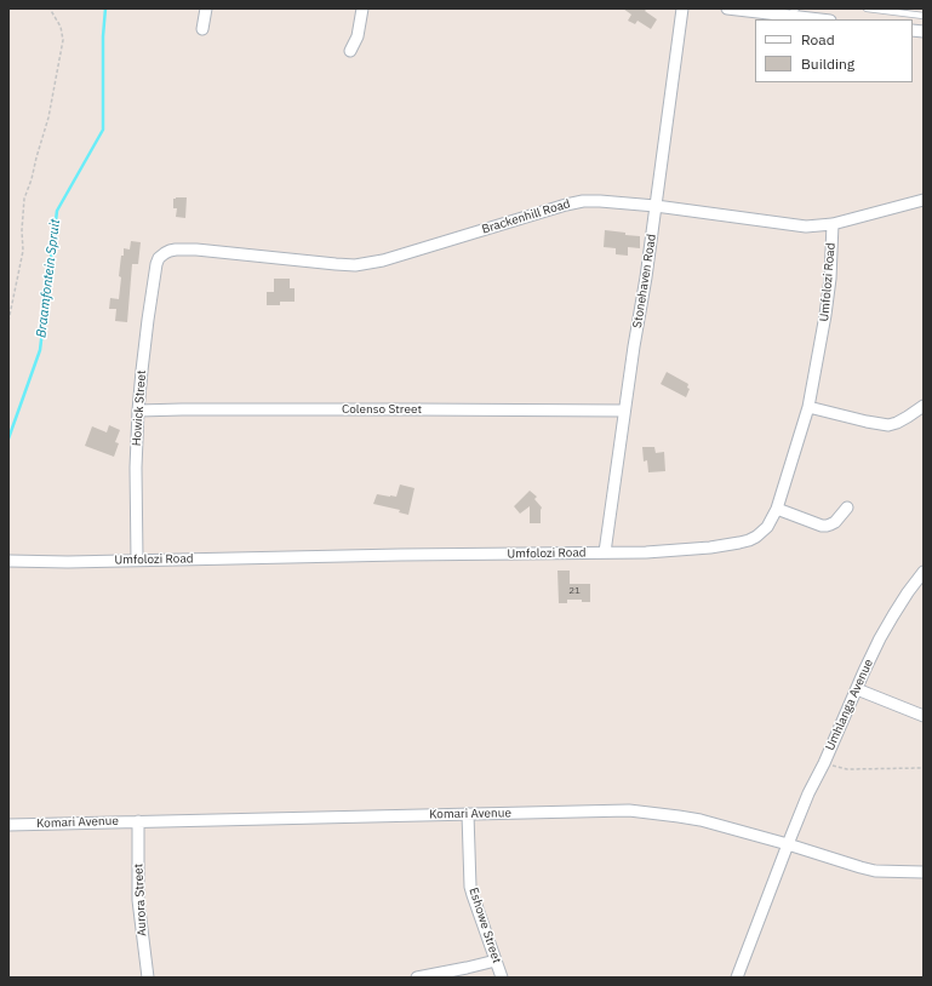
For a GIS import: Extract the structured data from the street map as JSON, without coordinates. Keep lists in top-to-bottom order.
{
  "streets": {
    "street": [
      "Brackenhill Road",
      "Stonehaven Road",
      "Umfolozi Road",
      "Howick Street",
      "Colenso Street",
      "Umhlanga Avenue",
      "Komari Avenue",
      "Aurora Street",
      "Eshowe Street"
    ]
  },
  "crossings": [
    ["Brackenhill Road", "Stonehaven Road"],
    ["Brackenhill Road", "Umfolozi Road"],
    ["Brackenhill Road", "Howick Street"],
    ["Stonehaven Road", "Umfolozi Road"],
    ["Stonehaven Road", "Colenso Street"],
    ["Umfolozi Road", "Howick Street"],
    ["Howick Street", "Colenso Street"],
    ["Umhlanga Avenue", "Komari Avenue"],
    ["Komari Avenue", "Aurora Street"],
    ["Komari Avenue", "Eshowe Street"]
  ],
  "water": ["Braamfontein Spruit"],
  "house_numbers": ["21"],
  "legend": ["Road", "Building"]
}
